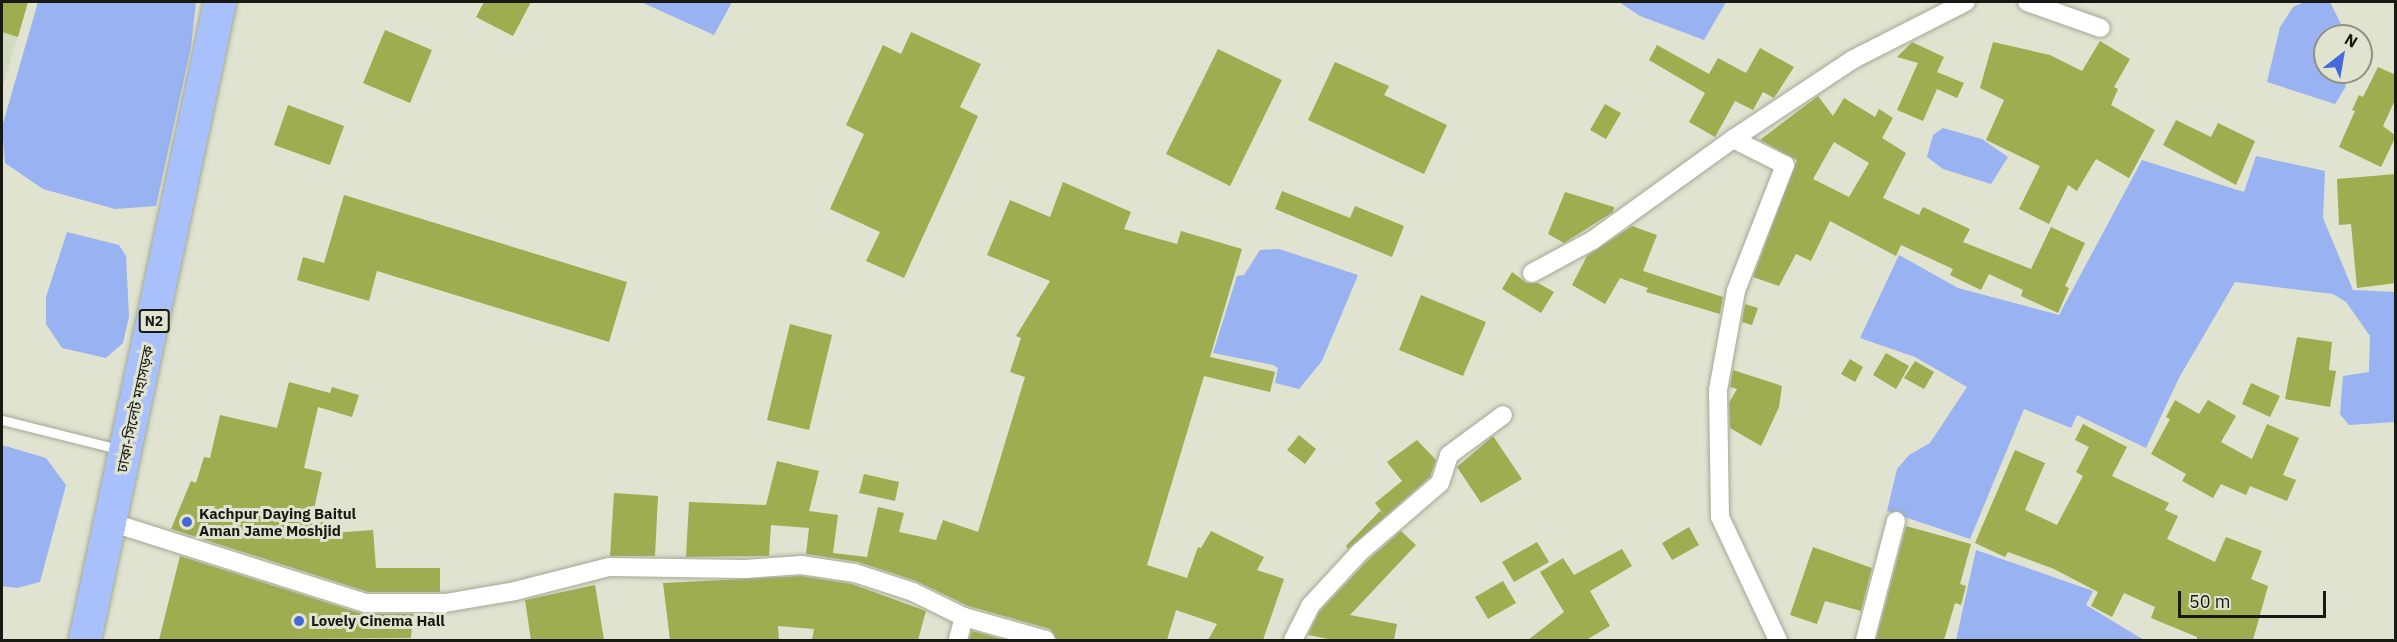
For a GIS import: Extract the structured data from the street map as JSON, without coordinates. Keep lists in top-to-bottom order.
{
  "streets": {
    "highway": ["N2", "ঢাকা-সিলেট মহাসড়ক"]
  },
  "places": ["Kachpur Daying Baitul Aman Jame Moshjid", "Lovely Cinema Hall"],
  "scale_bar": "50 m",
  "north": "top right"
}
